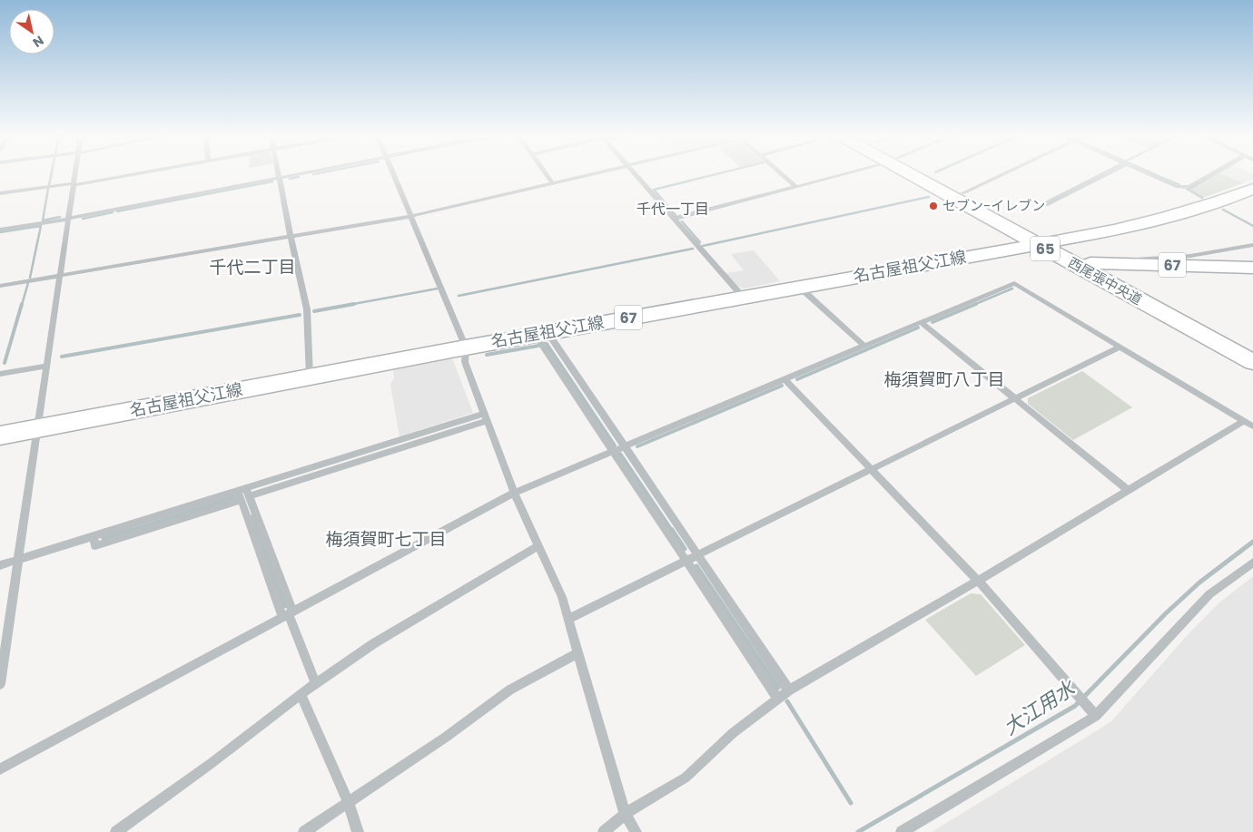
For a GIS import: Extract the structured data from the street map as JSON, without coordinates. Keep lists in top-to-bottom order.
{
  "streets": {
    "main road": [
      "65",
      "67",
      "名古屋祖父江線",
      "西尾張中央道"
    ]
  },
  "crossings": [
    ["67", "西尾張中央道"],
    ["名古屋祖父江線", "西尾張中央道"]
  ],
  "districts": [
    "千代一丁目",
    "千代二丁目",
    "梅須賀町八丁目",
    "梅須賀町七丁目"
  ],
  "water": ["大江用水"],
  "places": ["セブン-イレブン"],
  "north": "bottom right"
}
